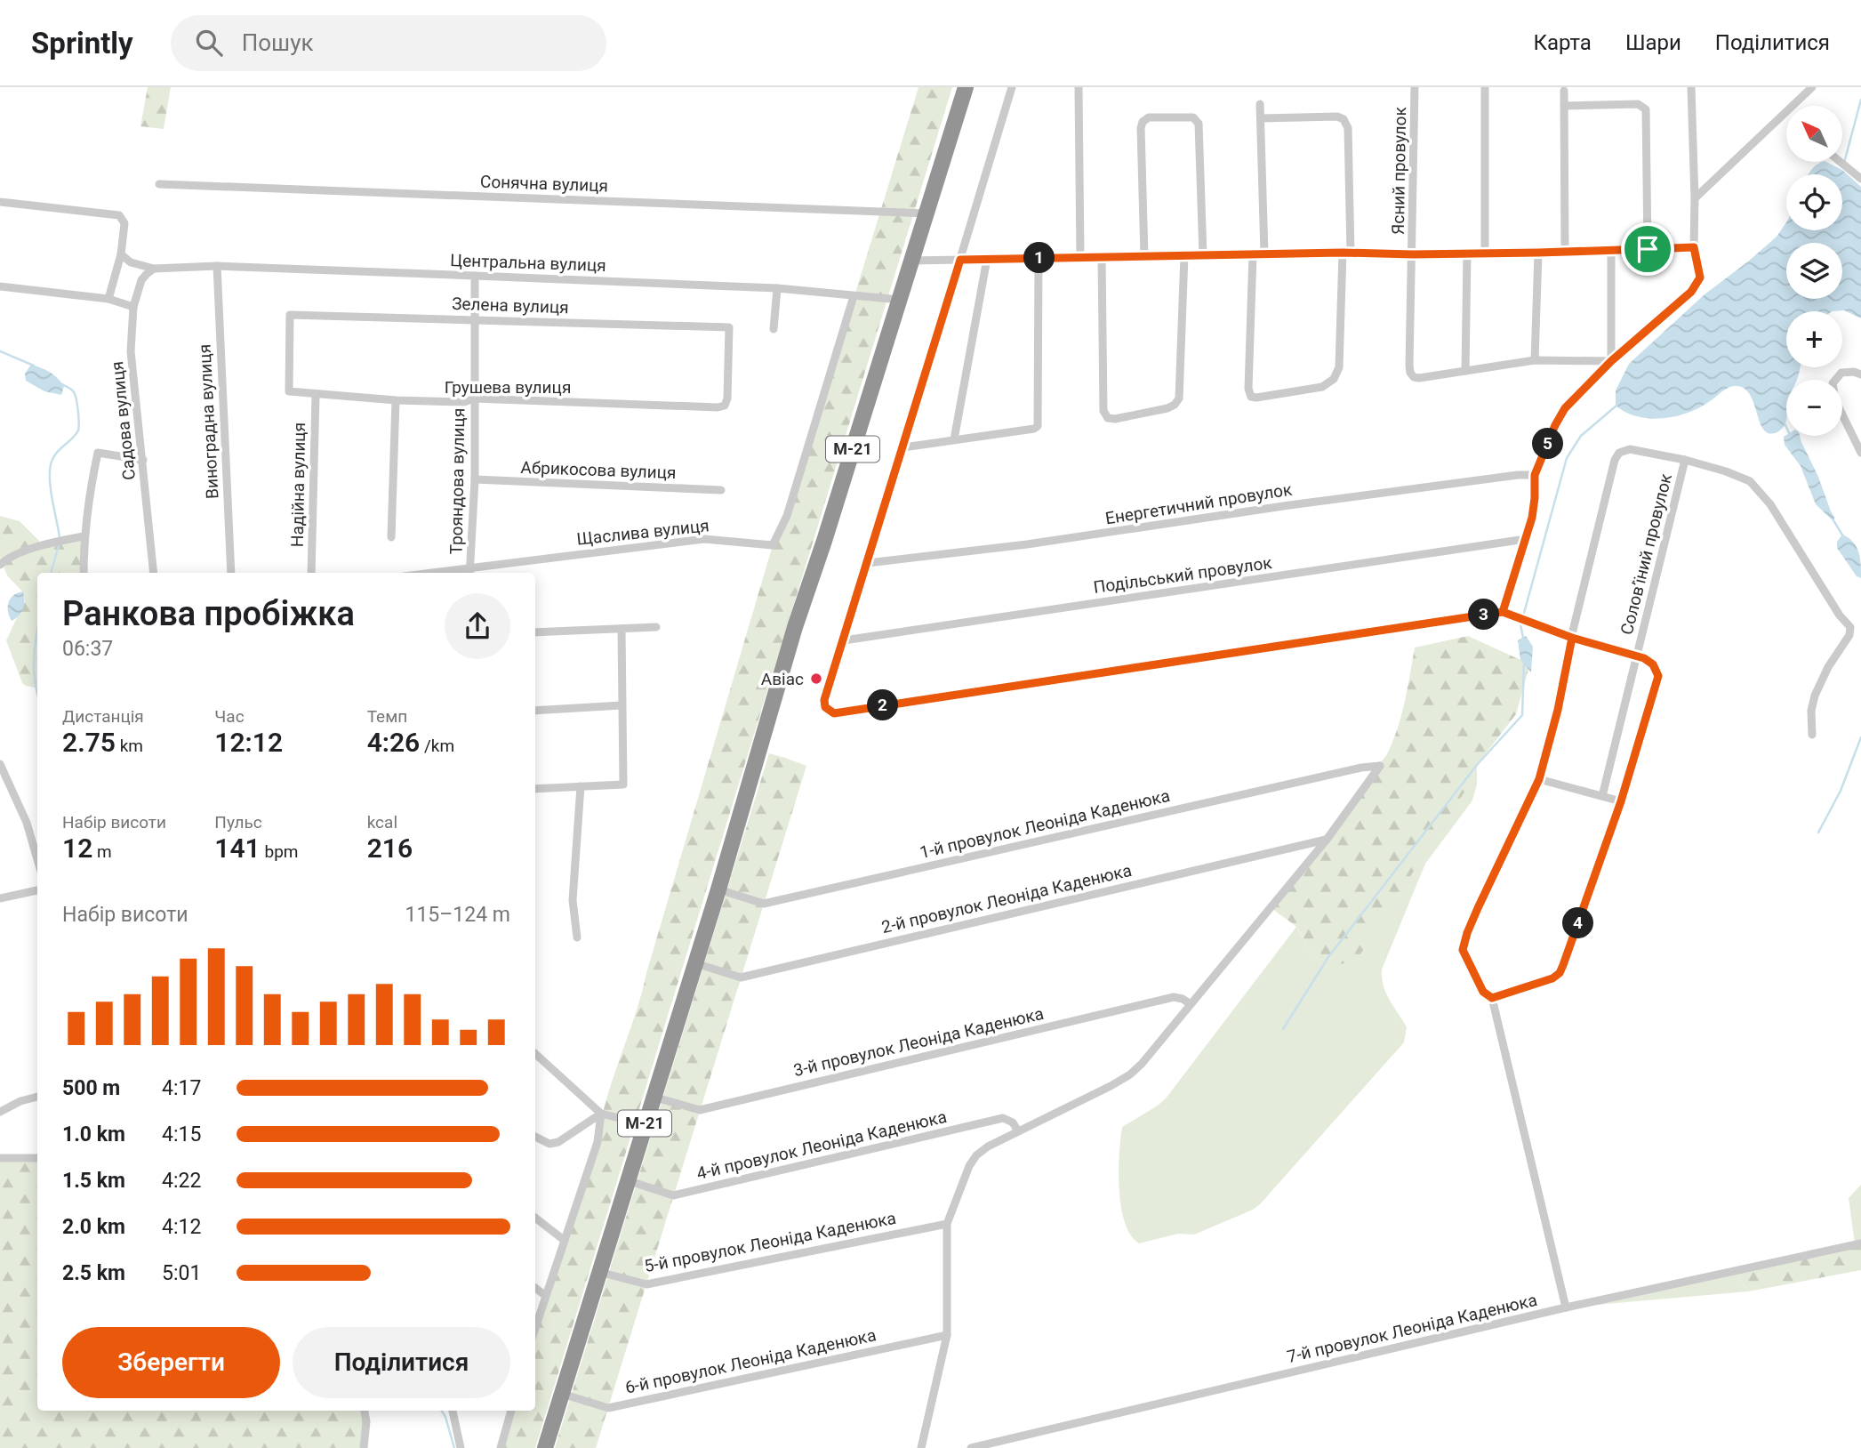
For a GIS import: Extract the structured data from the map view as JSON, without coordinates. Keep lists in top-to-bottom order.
{
  "streets": {
    "highway": ["М-21"],
    "street": [
      "Ясний провулок",
      "Сонячна вулиця",
      "Центральна вулиця",
      "Зелена вулиця",
      "Грушева вулиця",
      "Садова вулиця",
      "Виноградна вулиця",
      "Абрикосова вулиця",
      "Трояндова вулиця",
      "Надійна вулиця",
      "Енергетичний провулок",
      "Щаслива вулиця",
      "Соловʼїний провулок",
      "Подільський провулок",
      "1-й провулок Леоніда Каденюка",
      "2-й провулок Леоніда Каденюка",
      "3-й провулок Леоніда Каденюка",
      "4-й провулок Леоніда Каденюка",
      "5-й провулок Леоніда Каденюка",
      "7-й провулок Леоніда Каденюка",
      "6-й провулок Леоніда Каденюка"
    ]
  },
  "crossings": [
    ["Сонячна вулиця", "М-21"],
    ["Центральна вулиця", "Садова вулиця"],
    ["Центральна вулиця", "Виноградна вулиця"],
    ["Центральна вулиця", "М-21"],
    ["Центральна вулиця", "Трояндова вулиця"],
    ["Центральна вулиця", "Щаслива вулиця"],
    ["Зелена вулиця", "Грушева вулиця"],
    ["Зелена вулиця", "Трояндова вулиця"],
    ["Грушева вулиця", "Трояндова вулиця"],
    ["Грушева вулиця", "Надійна вулиця"],
    ["М-21", "1-й провулок Леоніда Каденюка"],
    ["М-21", "2-й провулок Леоніда Каденюка"],
    ["М-21", "3-й провулок Леоніда Каденюка"],
    ["М-21", "4-й провулок Леоніда Каденюка"],
    ["М-21", "5-й провулок Леоніда Каденюка"],
    ["М-21", "6-й провулок Леоніда Каденюка"],
    ["Абрикосова вулиця", "Трояндова вулиця"],
    ["Трояндова вулиця", "Щаслива вулиця"],
    ["1-й провулок Леоніда Каденюка", "2-й провулок Леоніда Каденюка"]
  ],
  "places": ["Авіас"],
  "north": "top left",
  "page": {
    "header": "Sprintly",
    "search": "Пошук",
    "nav": ["Карта", "Шари", "Поділитися"],
    "map_buttons": ["+", "−"],
    "pins": [
      "1",
      "5",
      "3",
      "2",
      "4"
    ],
    "heading": ["Ранкова пробіжка", "06:37"],
    "stats": [
      ["Дистанція", "2.75 km"],
      ["Час", "12:12"],
      ["Темп", "4:26 /km"],
      ["Набір висоти", "12 m"],
      ["Пульс", "141 bpm"],
      ["kcal", "216"]
    ],
    "chart": ["Набір висоти", "115–124 m"],
    "list": [
      {
        "name": "500 m",
        "note": "4:17"
      },
      {
        "name": "1.0 km",
        "note": "4:15"
      },
      {
        "name": "1.5 km",
        "note": "4:22"
      },
      {
        "name": "2.0 km",
        "note": "4:12"
      },
      {
        "name": "2.5 km",
        "note": "5:01"
      }
    ],
    "buttons": ["Зберегти", "Поділитися"]
  }
}
